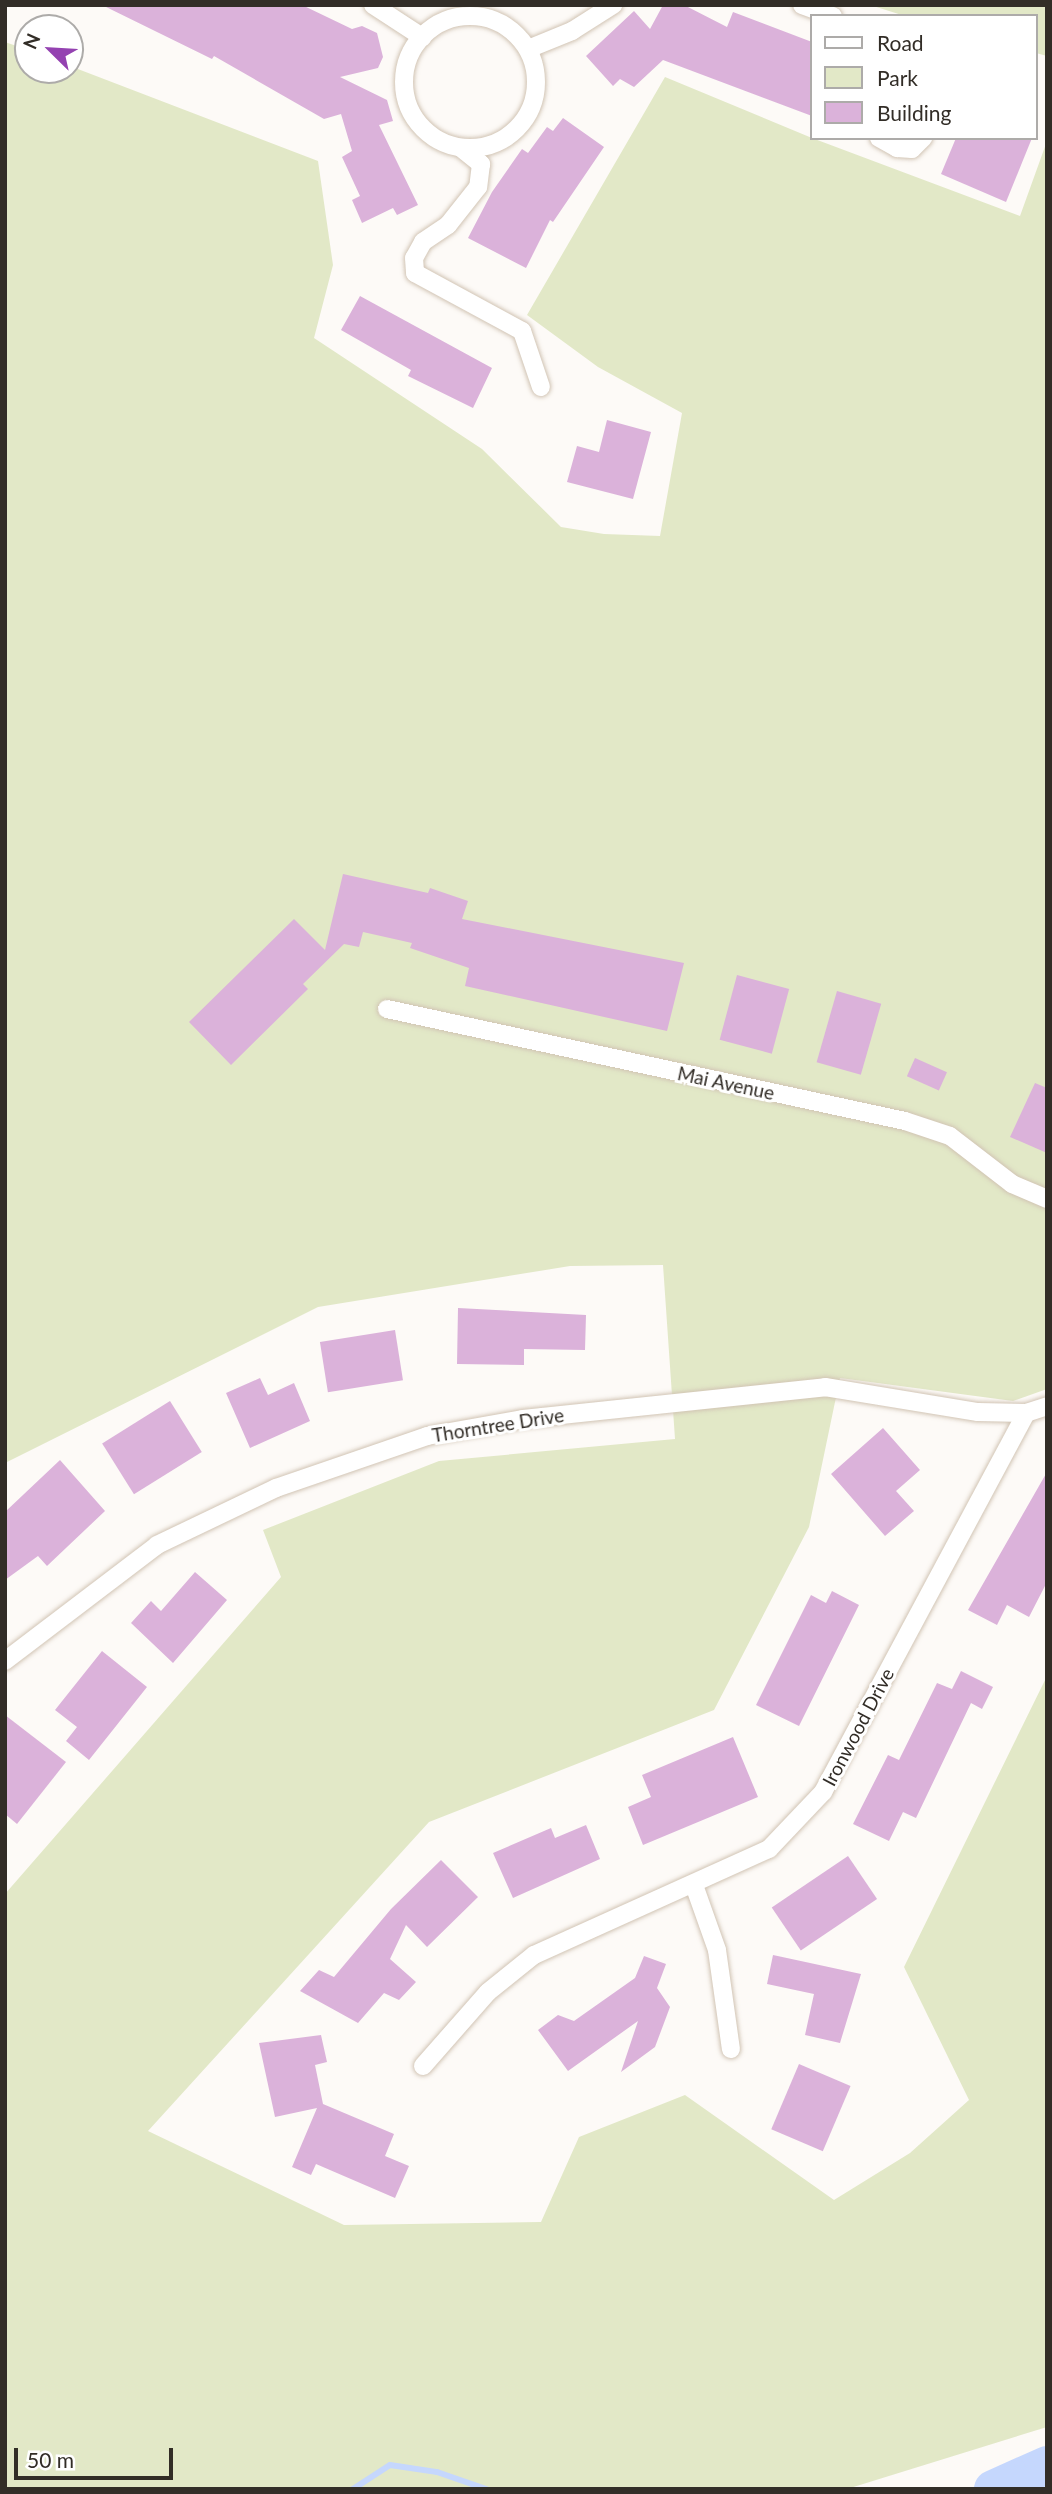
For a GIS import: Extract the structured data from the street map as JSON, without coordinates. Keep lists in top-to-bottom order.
{
  "streets": {
    "street": ["Mai Avenue", "Thorntree Drive", "Ironwood Drive"]
  },
  "crossings": [
    ["Thorntree Drive", "Ironwood Drive"]
  ],
  "legend": ["Road", "Park", "Building"],
  "scale_bar": "50 m",
  "north": "top left"
}
